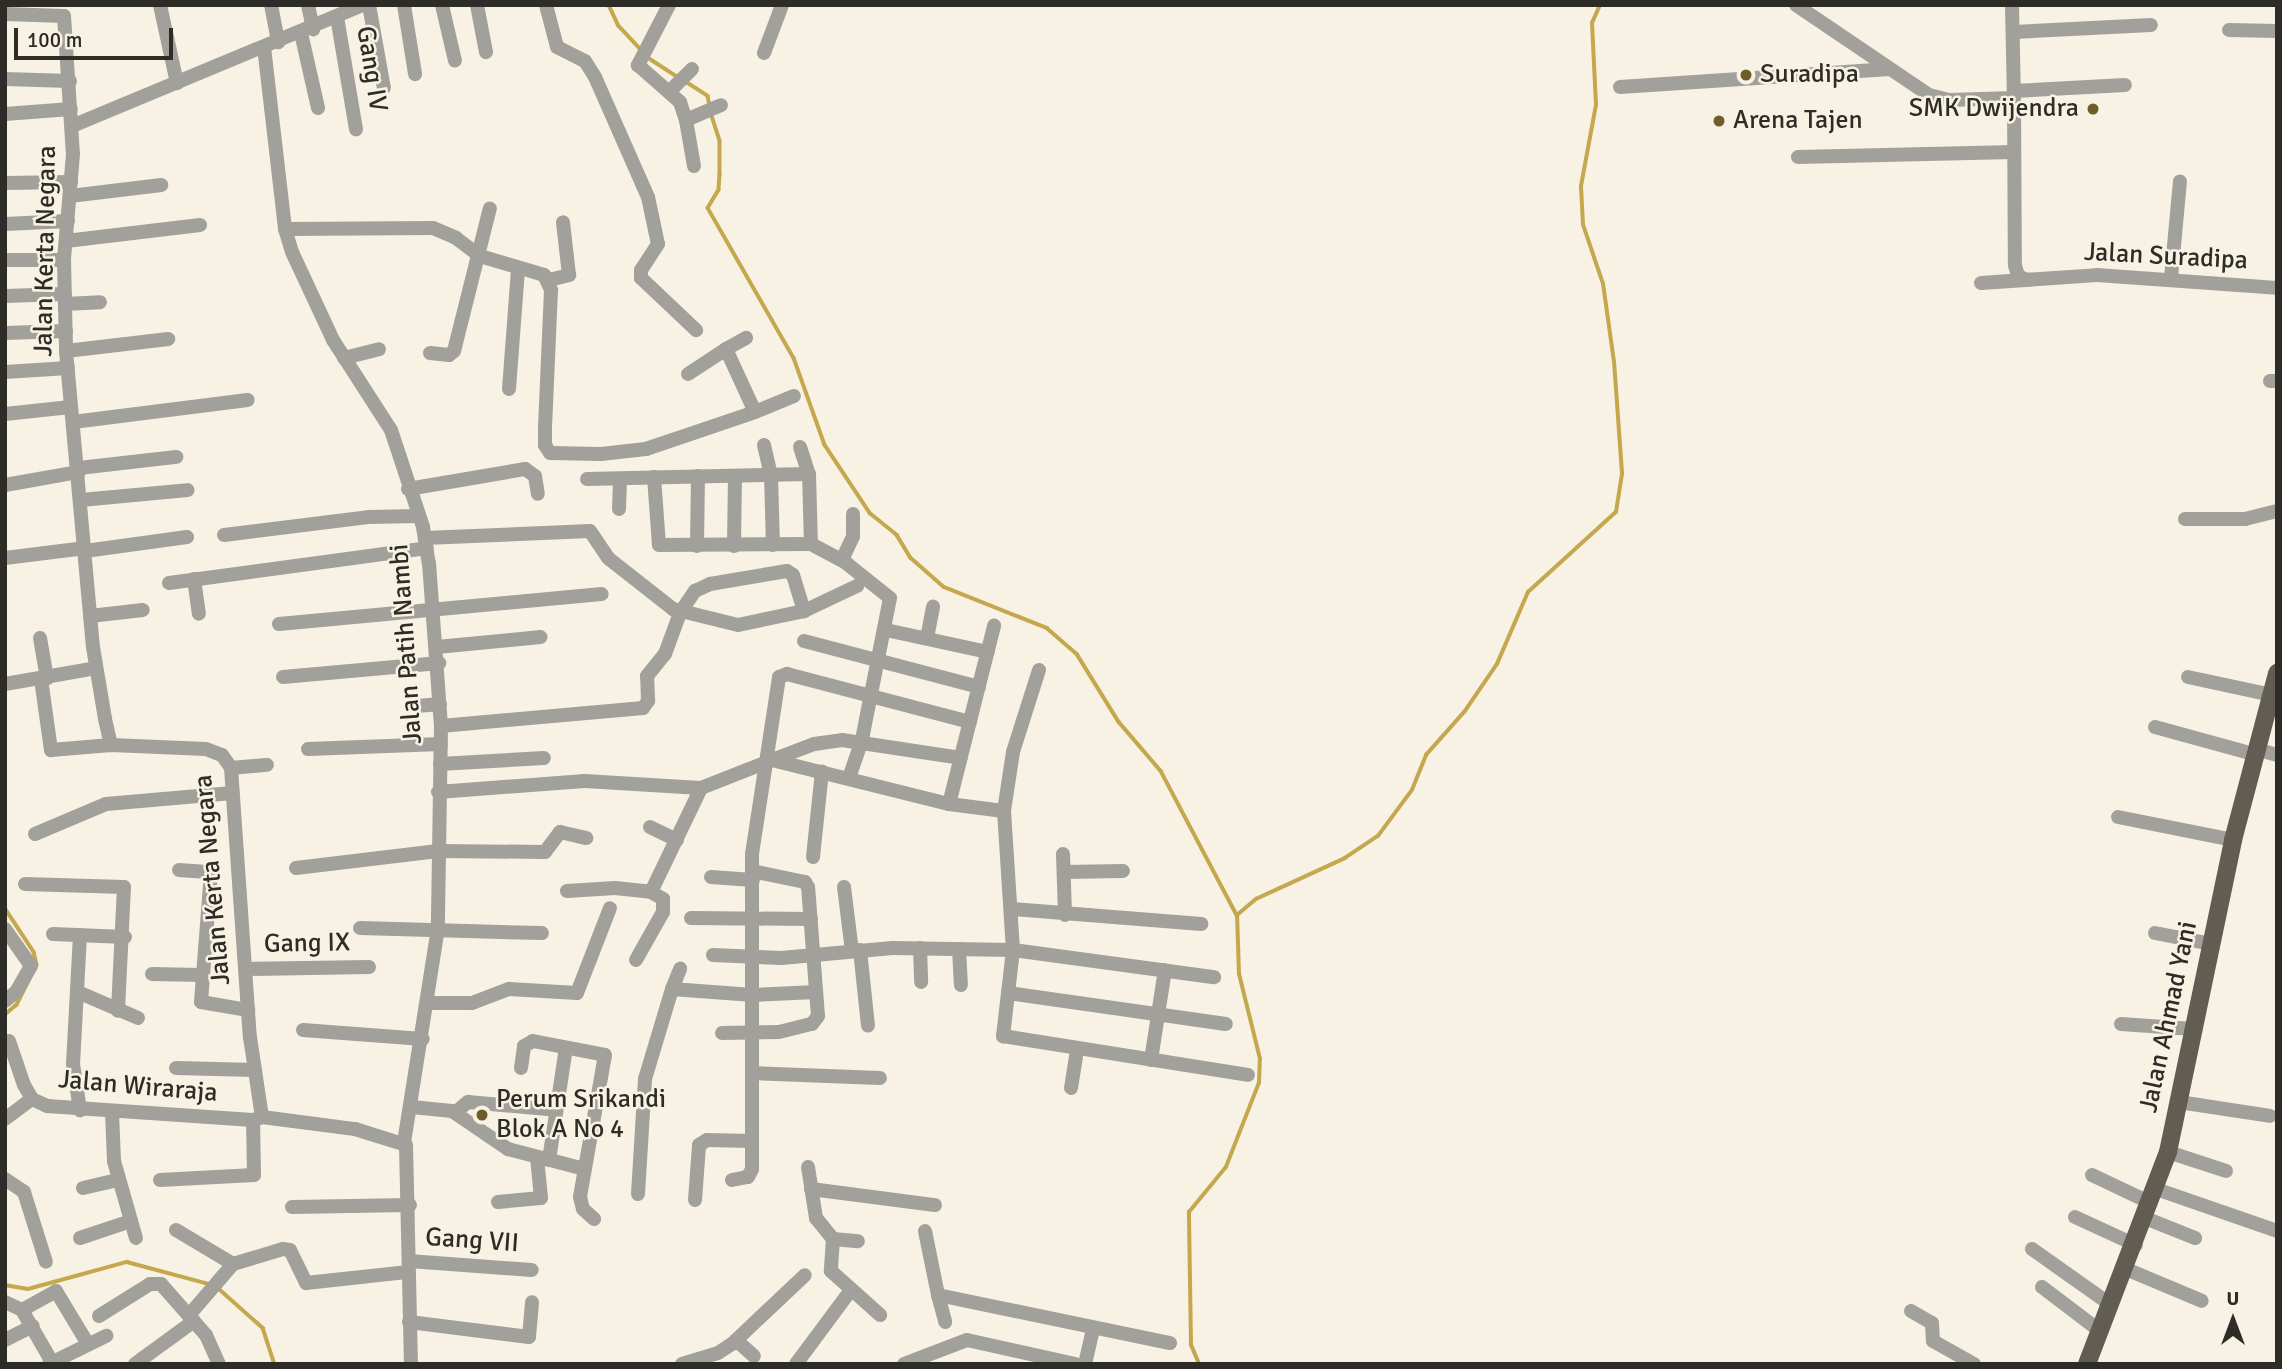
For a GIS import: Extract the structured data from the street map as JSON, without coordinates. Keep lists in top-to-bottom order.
{
  "streets": {
    "main road": ["Jalan Ahmad Yani"],
    "street": [
      "Gang IV",
      "Jalan Kerta Negara",
      "Jalan Suradipa",
      "Jalan Patih Nambi",
      "Gang IX",
      "Jalan Wiraraja",
      "Gang VII"
    ]
  },
  "crossings": [
    ["Jalan Kerta Negara", "Gang IX"],
    ["Jalan Kerta Negara", "Jalan Wiraraja"]
  ],
  "places": [
    "Suradipa",
    "SMK Dwijendra",
    "Arena Tajen",
    "Perum Srikandi Blok A No 4"
  ],
  "scale_bar": "100 m",
  "north": "top"
}
